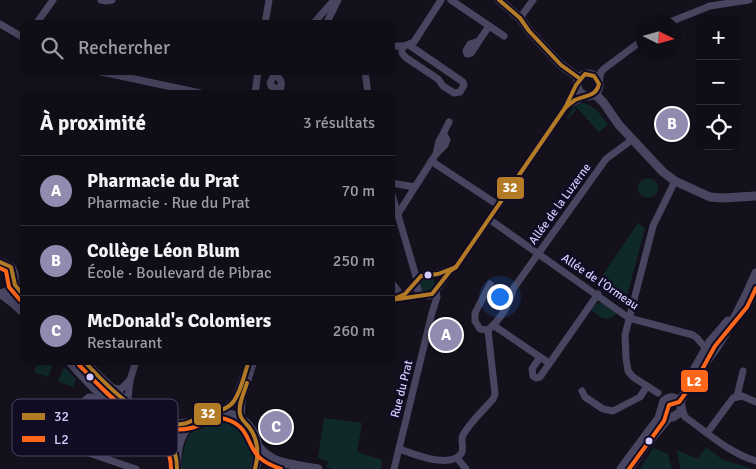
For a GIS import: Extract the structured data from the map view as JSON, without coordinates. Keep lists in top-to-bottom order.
{
  "streets": {
    "street": ["Allée de la Luzerne", "Allée de l'Ormeau", "Rue du Prat"]
  },
  "crossings": [
    ["Allée de la Luzerne", "Allée de l'Ormeau"]
  ],
  "lines": ["transit line 32", "transit line L2"],
  "legend": ["32", "L2"],
  "north": "right",
  "page": {
    "map_buttons": ["+", "−"],
    "search": "Rechercher",
    "heading": ["À proximité", "3 résultats"],
    "pins": ["B", "A", "C"],
    "list": [
      {
        "mark": "A",
        "name": "Pharmacie du Prat",
        "note": "Pharmacie · Rue du Prat",
        "value": "70 m"
      },
      {
        "mark": "B",
        "name": "Collège Léon Blum",
        "note": "École · Boulevard de Pibrac",
        "value": "250 m"
      },
      {
        "mark": "C",
        "name": "McDonald's Colomiers",
        "note": "Restaurant",
        "value": "260 m"
      }
    ]
  }
}
